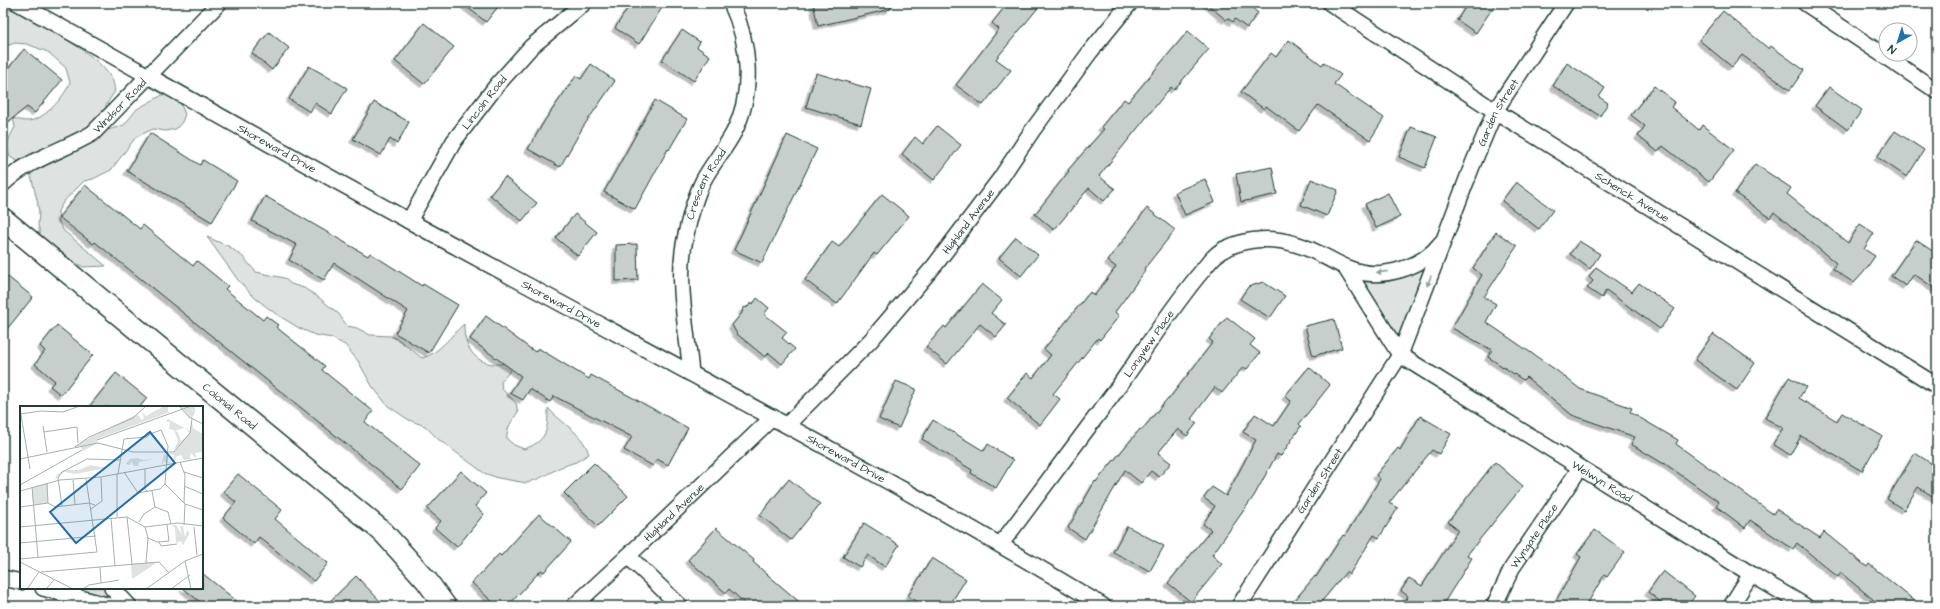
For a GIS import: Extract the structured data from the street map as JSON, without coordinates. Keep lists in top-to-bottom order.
{
  "streets": {
    "street": [
      "Lincoln Road",
      "Windsor Road",
      "Garden Street",
      "Shoreward Drive",
      "Crescent Road",
      "Schenck Avenue",
      "Highland Avenue",
      "Longview Place",
      "Colonial Road",
      "Welwyn Road",
      "Wyngate Place"
    ]
  },
  "crossings": [
    ["Lincoln Road", "Shoreward Drive"],
    ["Windsor Road", "Shoreward Drive"],
    ["Garden Street", "Schenck Avenue"],
    ["Garden Street", "Longview Place"],
    ["Garden Street", "Welwyn Road"],
    ["Shoreward Drive", "Crescent Road"],
    ["Shoreward Drive", "Highland Avenue"],
    ["Shoreward Drive", "Longview Place"],
    ["Welwyn Road", "Wyngate Place"]
  ],
  "north": "bottom left"
}
